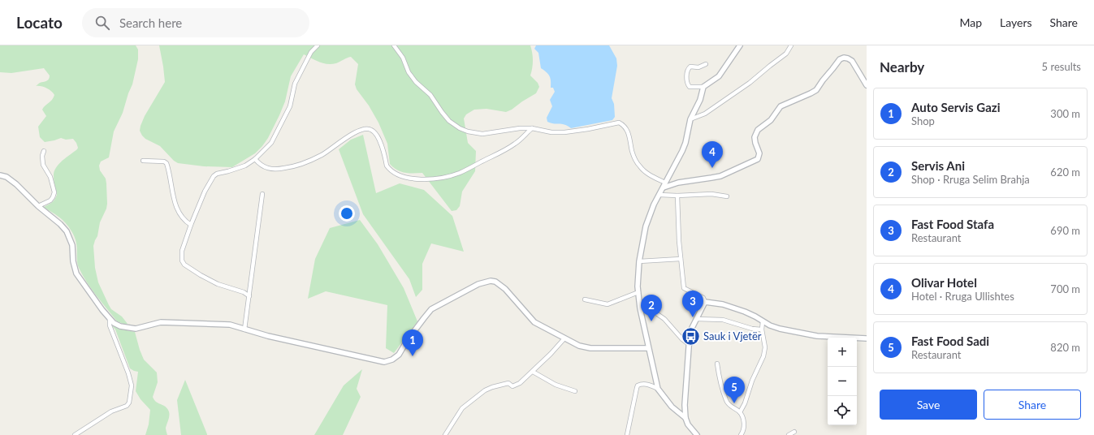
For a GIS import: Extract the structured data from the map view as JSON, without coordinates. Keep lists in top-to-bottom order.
{
  "places": {
    "bus stop": ["Sauk i Vjetër"]
  },
  "page": {
    "header": "Locato",
    "search": "Search here",
    "nav": ["Map", "Layers", "Share"],
    "heading": ["Nearby", "5 results"],
    "list": [
      {
        "mark": "1",
        "name": "Auto Servis Gazi",
        "note": "Shop",
        "value": "300 m"
      },
      {
        "mark": "2",
        "name": "Servis Ani",
        "note": "Shop · Rruga Selim Brahja",
        "value": "620 m"
      },
      {
        "mark": "3",
        "name": "Fast Food Stafa",
        "note": "Restaurant",
        "value": "690 m"
      },
      {
        "mark": "4",
        "name": "Olivar Hotel",
        "note": "Hotel · Rruga Ullishtes",
        "value": "700 m"
      },
      {
        "mark": "5",
        "name": "Fast Food Sadi",
        "note": "Restaurant",
        "value": "820 m"
      }
    ],
    "pins": [
      "4",
      "3",
      "2",
      "1",
      "5"
    ],
    "map_buttons": ["+", "−"],
    "buttons": ["Save", "Share"]
  }
}
